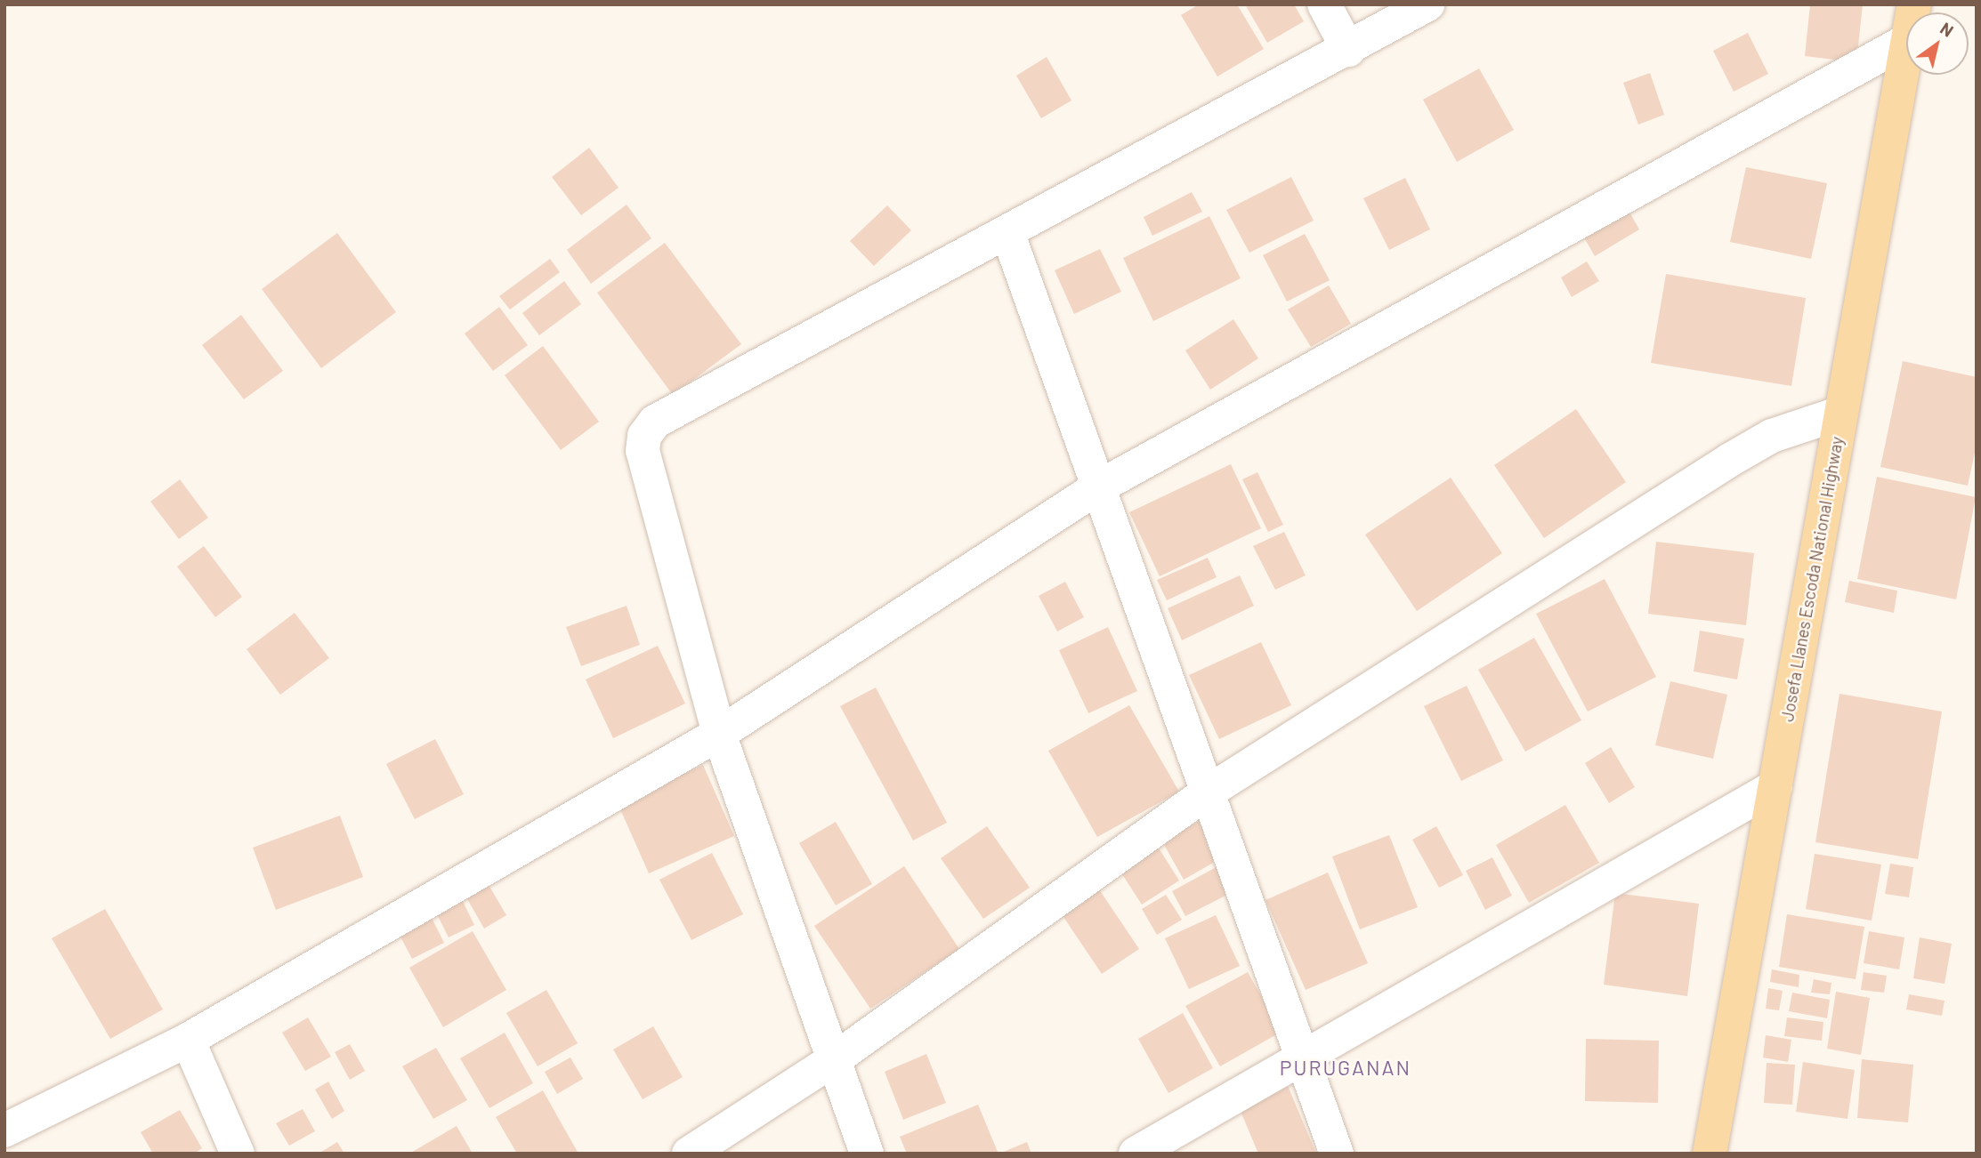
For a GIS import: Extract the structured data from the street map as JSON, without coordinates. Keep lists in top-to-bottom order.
{
  "streets": {
    "main road": ["Josefa Llanes Escoda National Highway"]
  },
  "districts": ["PURUGANAN"],
  "north": "top right"
}
